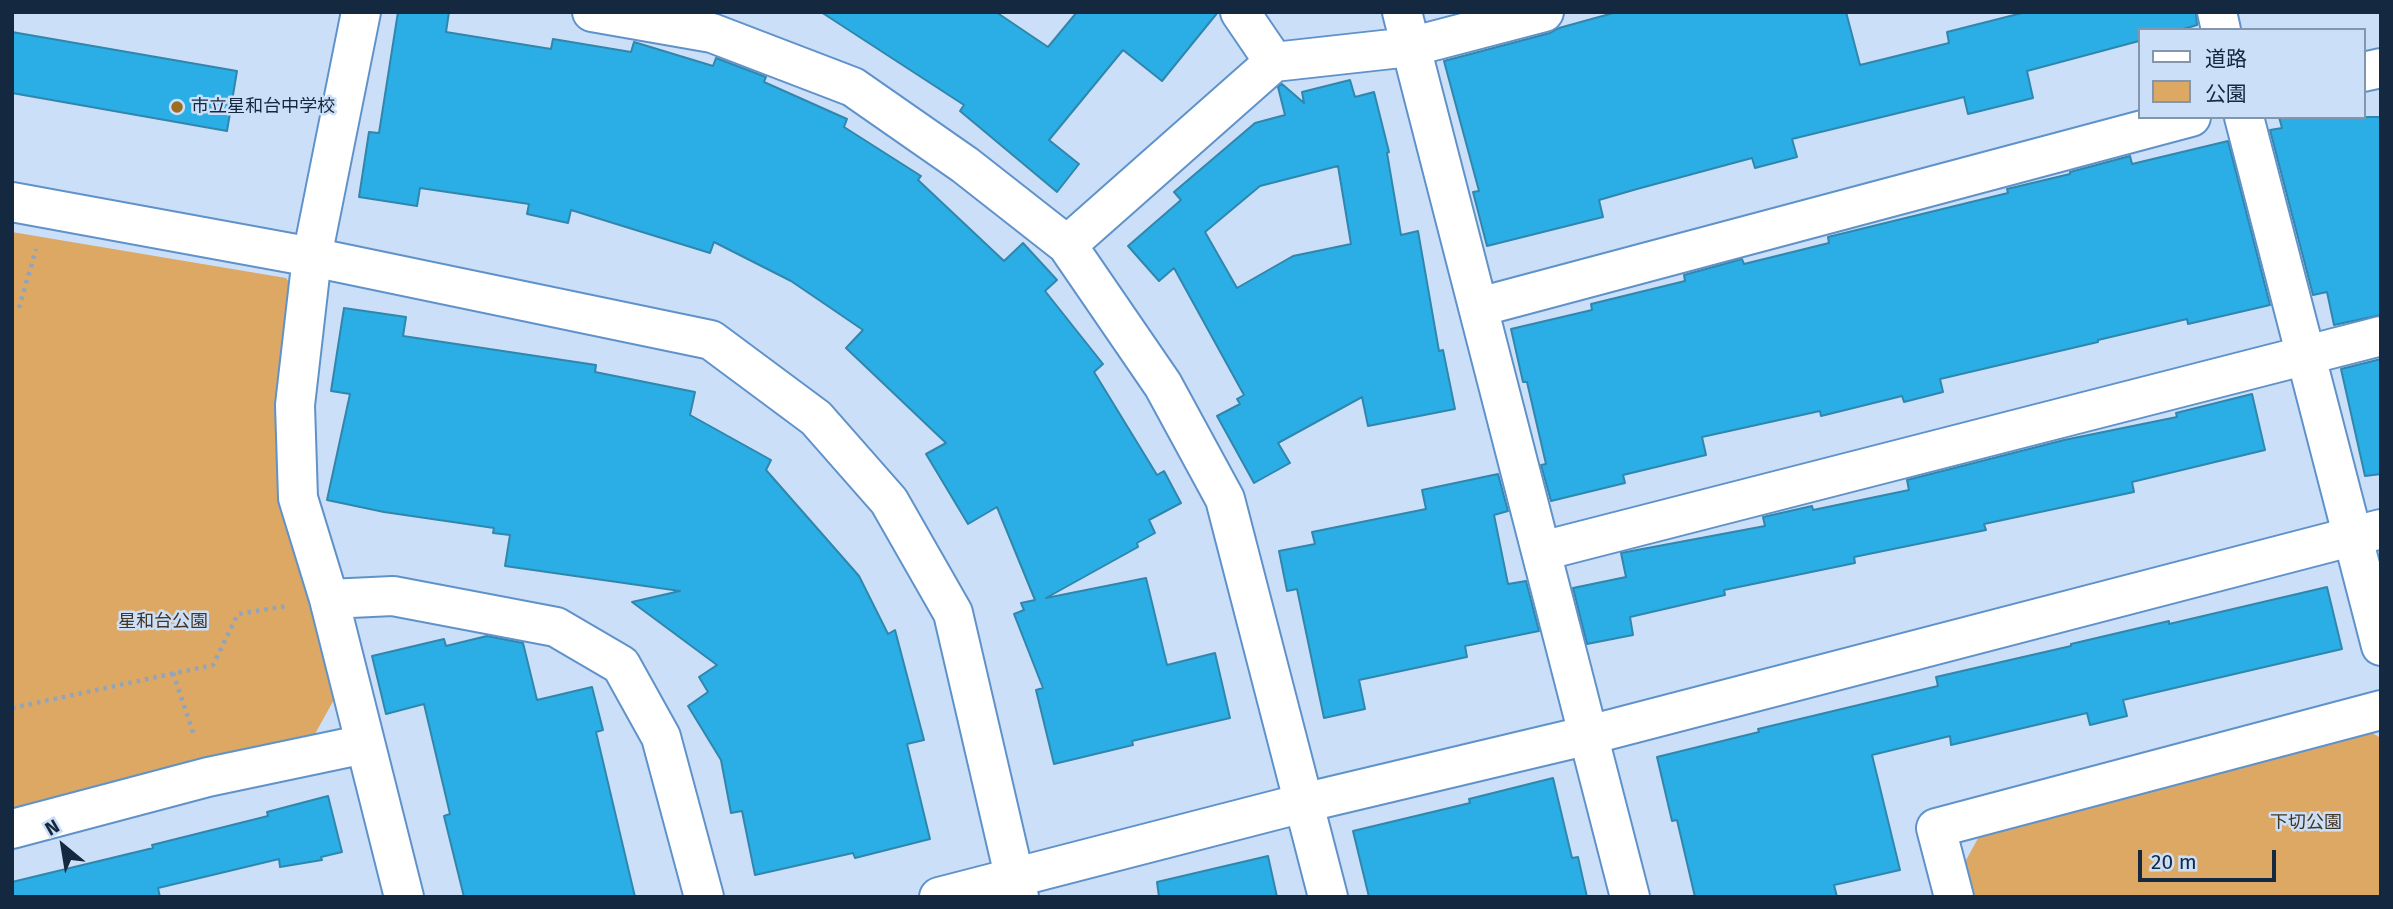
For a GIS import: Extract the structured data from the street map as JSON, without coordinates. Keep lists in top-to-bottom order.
{
  "parks": ["星和台公園", "下切公園"],
  "places": ["市立星和台中学校"],
  "legend": ["道路", "公園"],
  "scale_bar": "20 m",
  "north": "top left"
}
